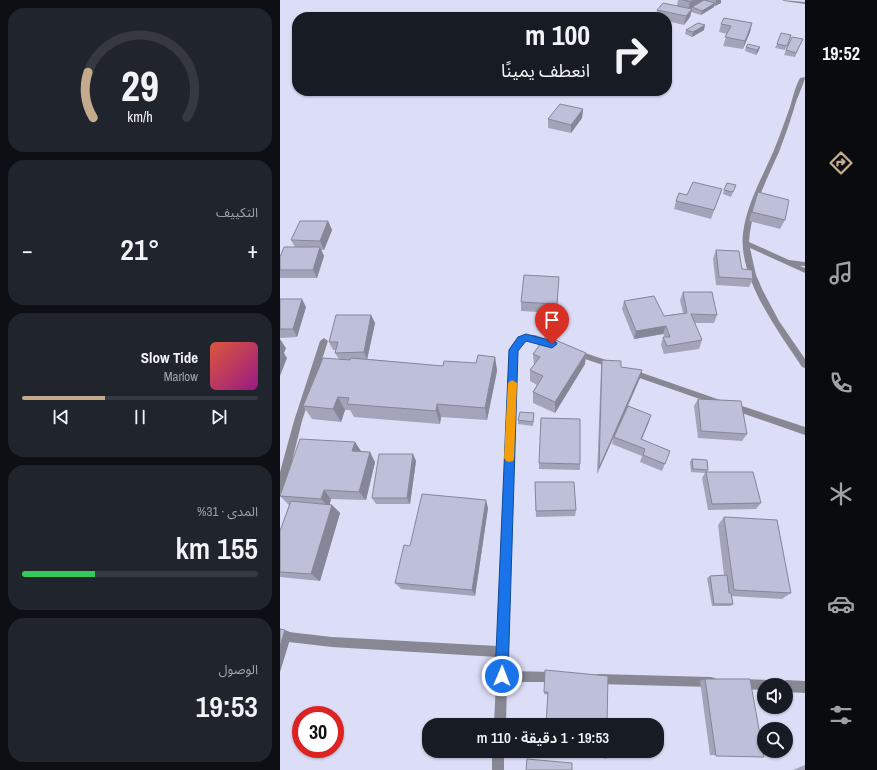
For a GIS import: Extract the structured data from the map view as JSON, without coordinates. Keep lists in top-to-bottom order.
{
  "page": {
    "tabs": "19:52",
    "turn": ["100 m", "انعطف يمينًا"],
    "tile": [
      "التكييف",
      ["المدى · 31%", "155 km"],
      ["الوصول", "19:53"]
    ],
    "heat": ["−", "21°", "+"],
    "song": ["Slow Tide", "Marlow"],
    "limit": "30",
    "trip": "19:53 · 1 دقيقة · 110 m",
    "gauge": ["29", "km/h"]
  }
}
